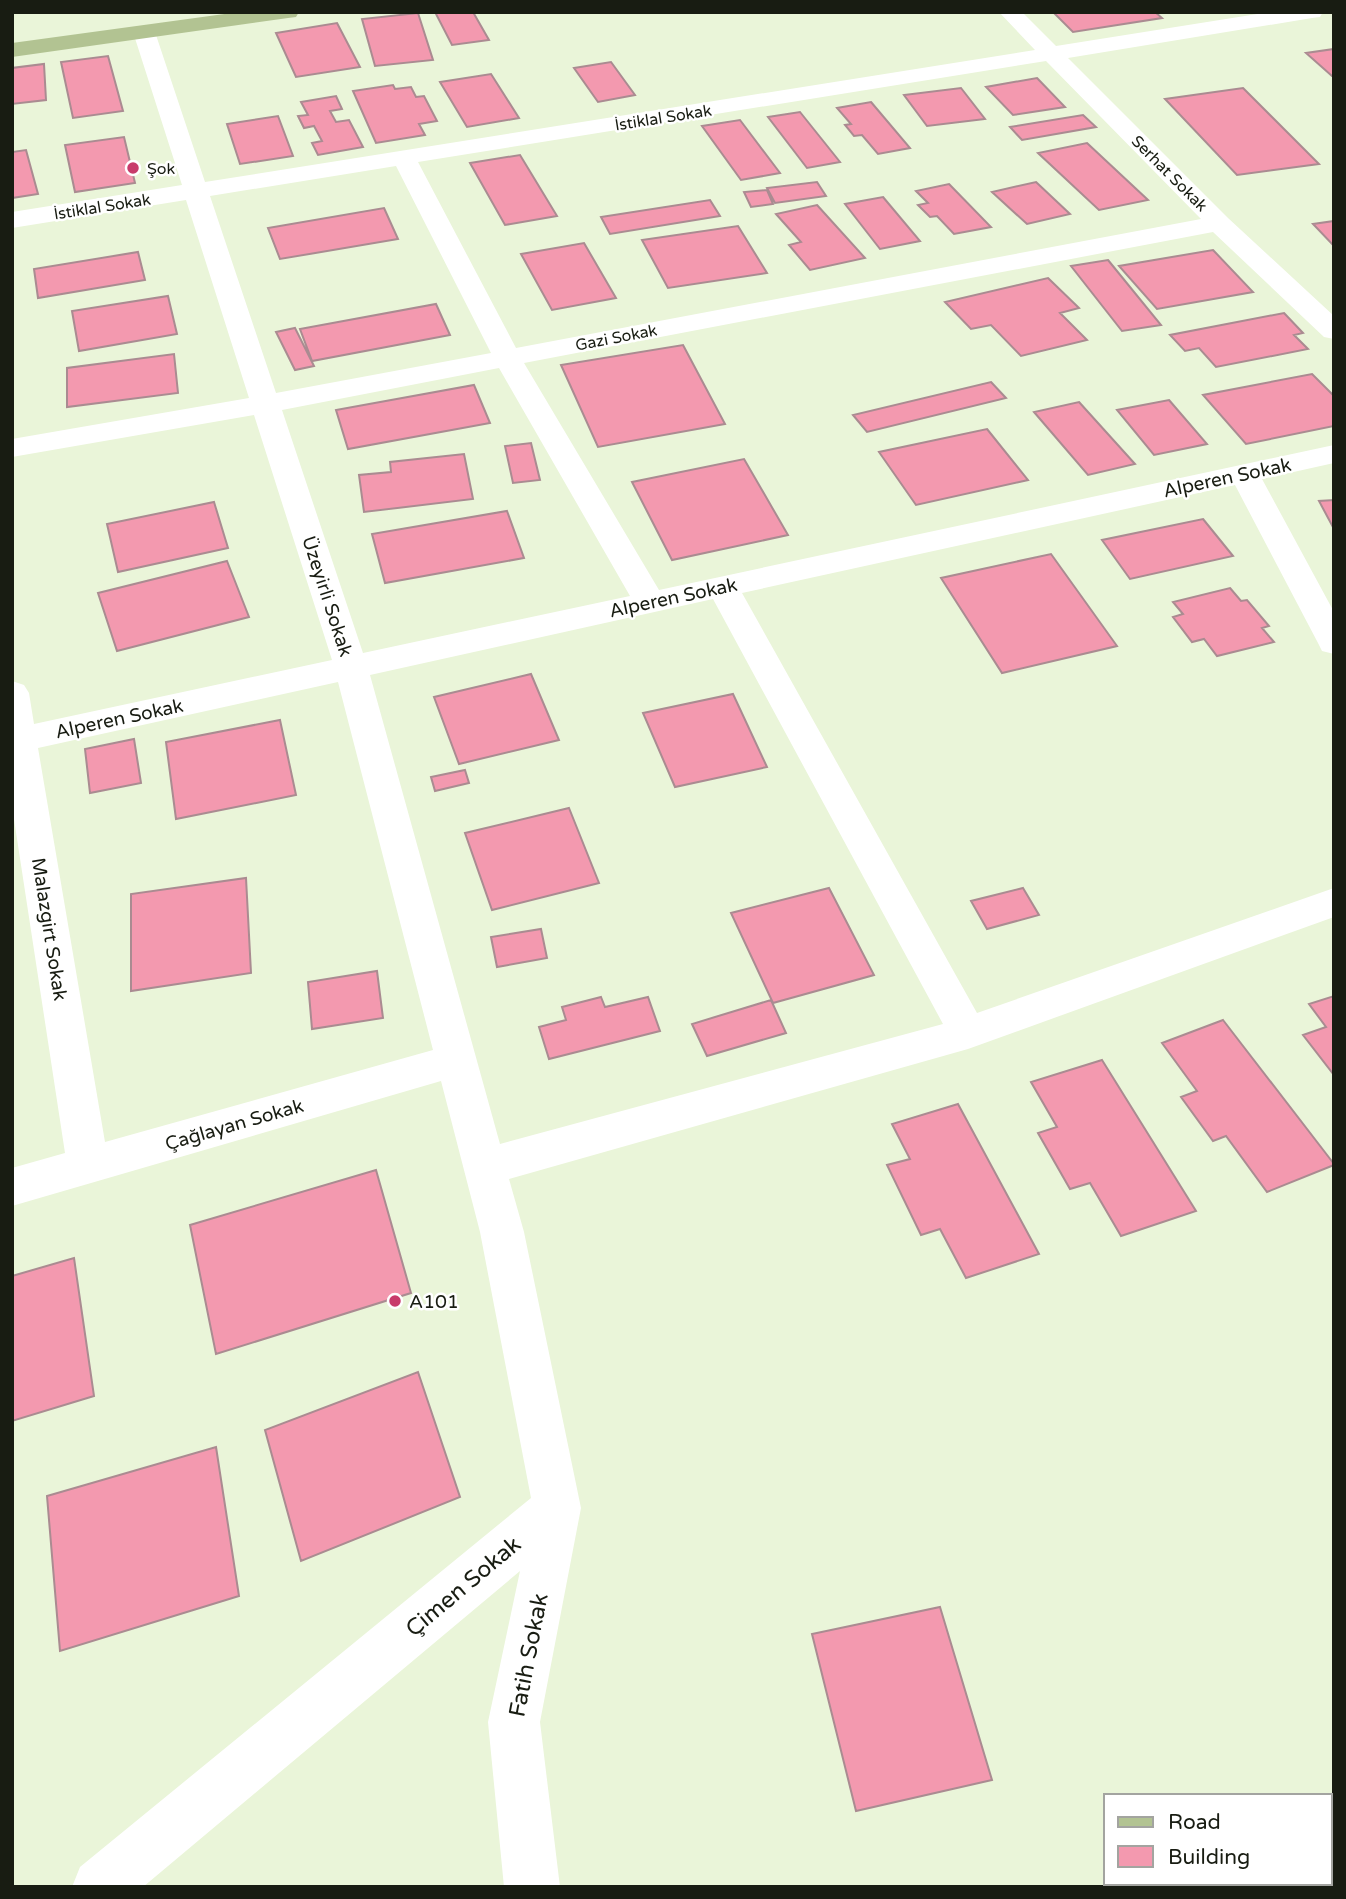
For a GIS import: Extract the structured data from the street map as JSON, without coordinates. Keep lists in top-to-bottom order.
{
  "streets": {
    "street": [
      "İstiklal Sokak",
      "Serhat Sokak",
      "Gazi Sokak",
      "Alperen Sokak",
      "Üzeyirli Sokak",
      "Malazgirt Sokak",
      "Çağlayan Sokak",
      "Çimen Sokak",
      "Fatih Sokak"
    ]
  },
  "crossings": [
    ["İstiklal Sokak", "Serhat Sokak"],
    ["İstiklal Sokak", "Üzeyirli Sokak"],
    ["Serhat Sokak", "Gazi Sokak"],
    ["Gazi Sokak", "Üzeyirli Sokak"],
    ["Alperen Sokak", "Üzeyirli Sokak"],
    ["Alperen Sokak", "Malazgirt Sokak"],
    ["Üzeyirli Sokak", "Çağlayan Sokak"],
    ["Malazgirt Sokak", "Çağlayan Sokak"],
    ["Çimen Sokak", "Fatih Sokak"]
  ],
  "places": ["Şok", "A101"],
  "legend": ["Road", "Building"]
}
